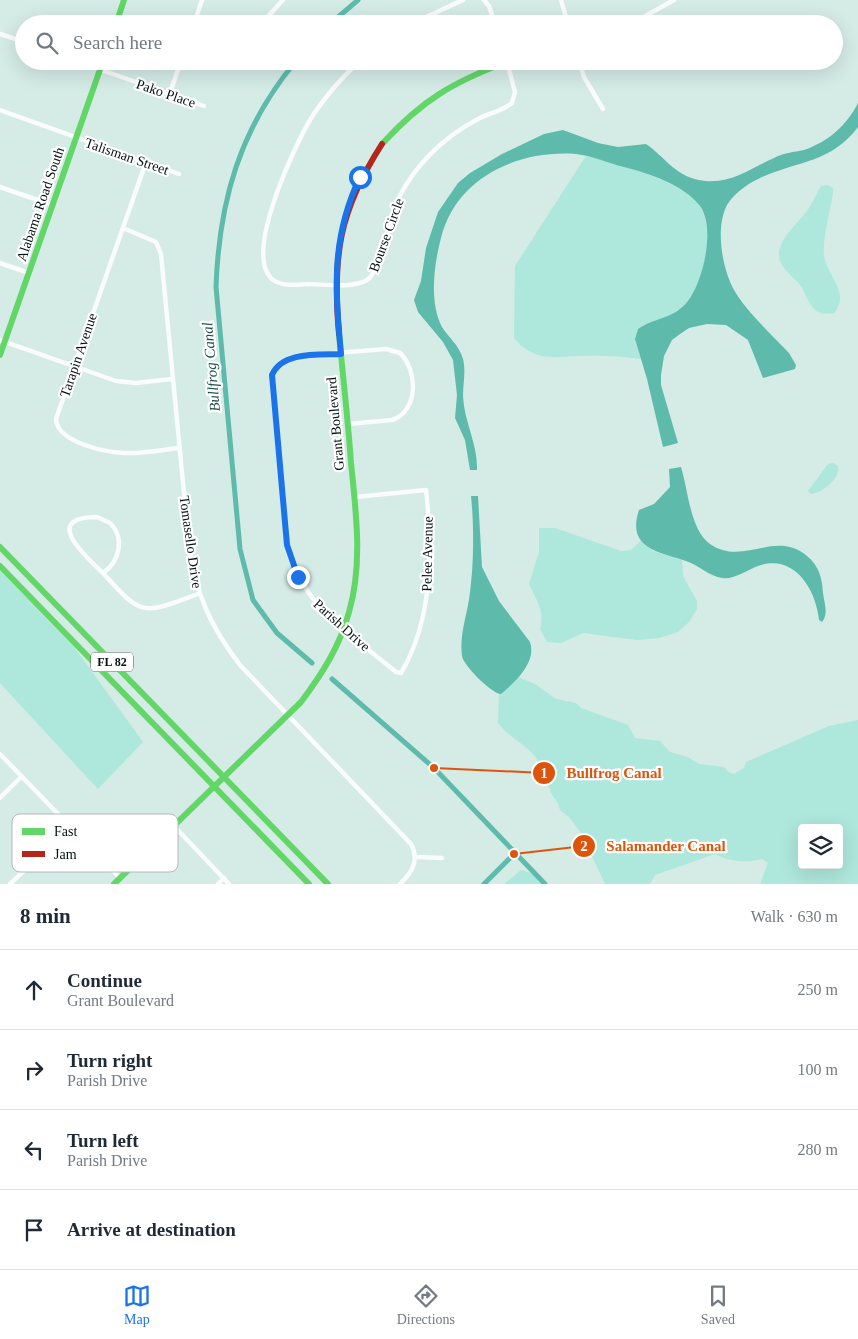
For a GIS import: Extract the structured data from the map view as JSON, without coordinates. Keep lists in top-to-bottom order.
{
  "streets": {
    "main road": ["Alabama Road South", "Grant Boulevard", "FL 82"],
    "street": [
      "Pako Place",
      "Talisman Street",
      "Bourse Circle",
      "Tarapin Avenue",
      "Tomasello Drive",
      "Pelee Avenue",
      "Parish Drive"
    ]
  },
  "crossings": [
    ["Pako Place", "Alabama Road South"],
    ["Talisman Street", "Alabama Road South"],
    ["Talisman Street", "Tarapin Avenue"],
    ["Bourse Circle", "Grant Boulevard"],
    ["Tarapin Avenue", "Tomasello Drive"],
    ["Grant Boulevard", "Tomasello Drive"],
    ["Grant Boulevard", "Pelee Avenue"],
    ["Grant Boulevard", "Parish Drive"],
    ["Grant Boulevard", "FL 82"],
    ["Pelee Avenue", "Parish Drive"]
  ],
  "water": ["Bullfrog Canal"],
  "places": ["Bullfrog Canal", "Salamander Canal"],
  "legend": ["Fast", "Jam"],
  "page": {
    "search": "Search here",
    "heading": ["8 min", "Walk · 630 m"],
    "list": [
      ["Continue", "Grant Boulevard", "250 m"],
      ["Turn right", "Parish Drive", "100 m"],
      ["Turn left", "Parish Drive", "280 m"],
      "Arrive at destination"
    ],
    "nav": ["Map", "Directions", "Saved"]
  }
}
